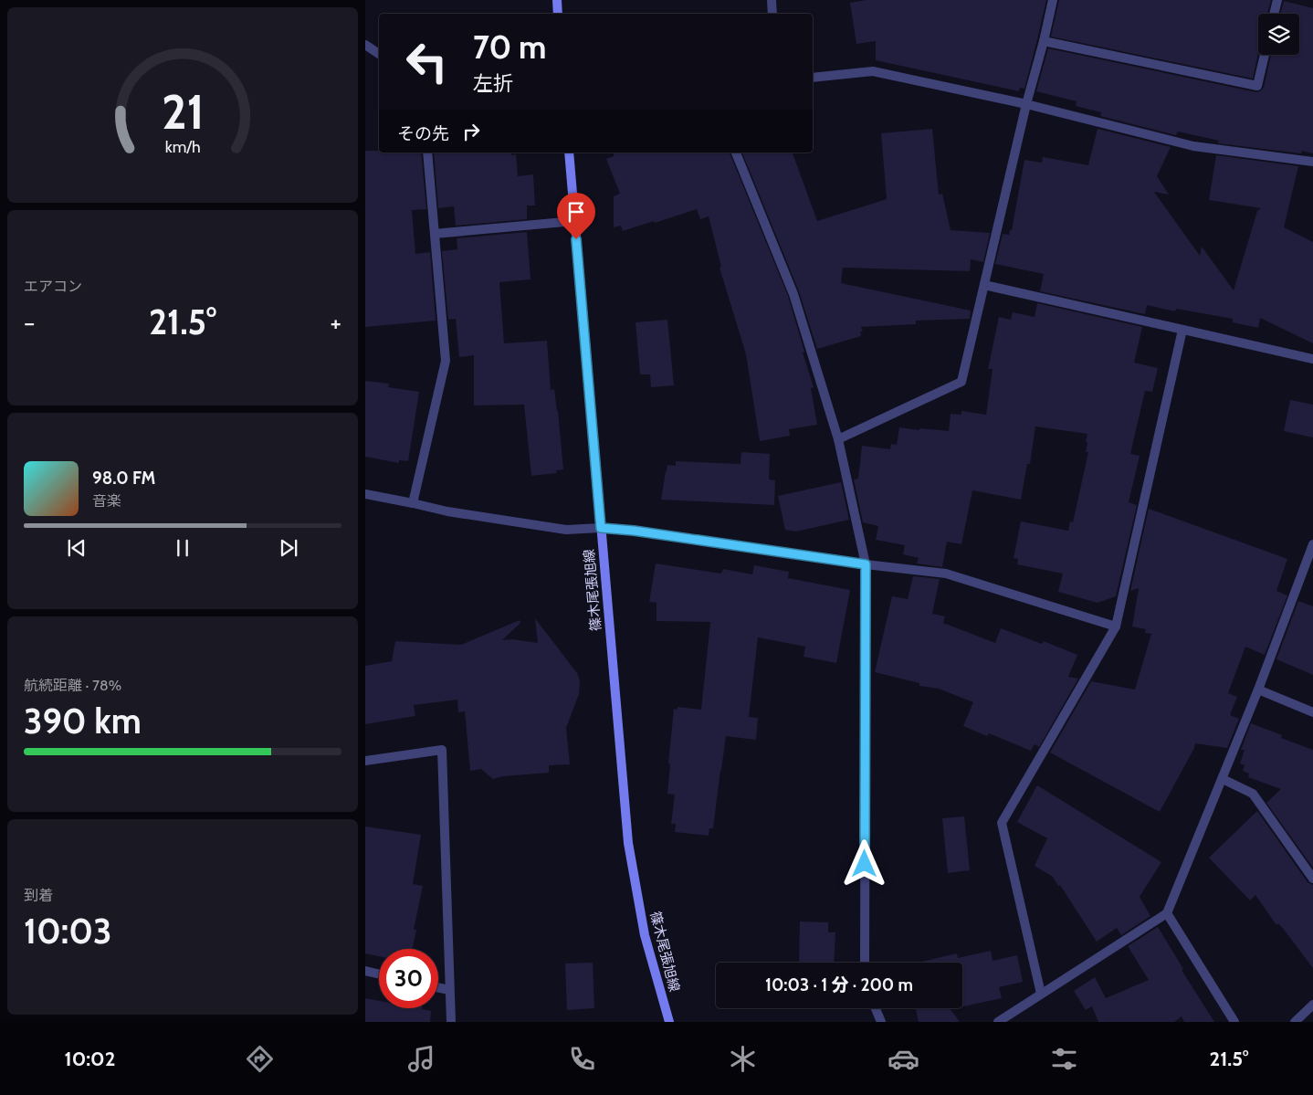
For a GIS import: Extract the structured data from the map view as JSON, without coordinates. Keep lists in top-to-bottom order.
{
  "streets": {
    "main road": ["篠木尾張旭線"]
  },
  "page": {
    "turn": ["70 m", "左折"],
    "then": "その先",
    "tile": [
      "エアコン",
      ["航続距離 · 78%", "390 km"],
      ["到着", "10:03"]
    ],
    "heat": ["−", "21.5°", "+"],
    "song": ["98.0 FM", "音楽"],
    "limit": "30",
    "trip": "10:03 · 1 分 · 200 m",
    "tabs": ["10:02", "21.5°"],
    "gauge": ["21", "km/h"]
  }
}
